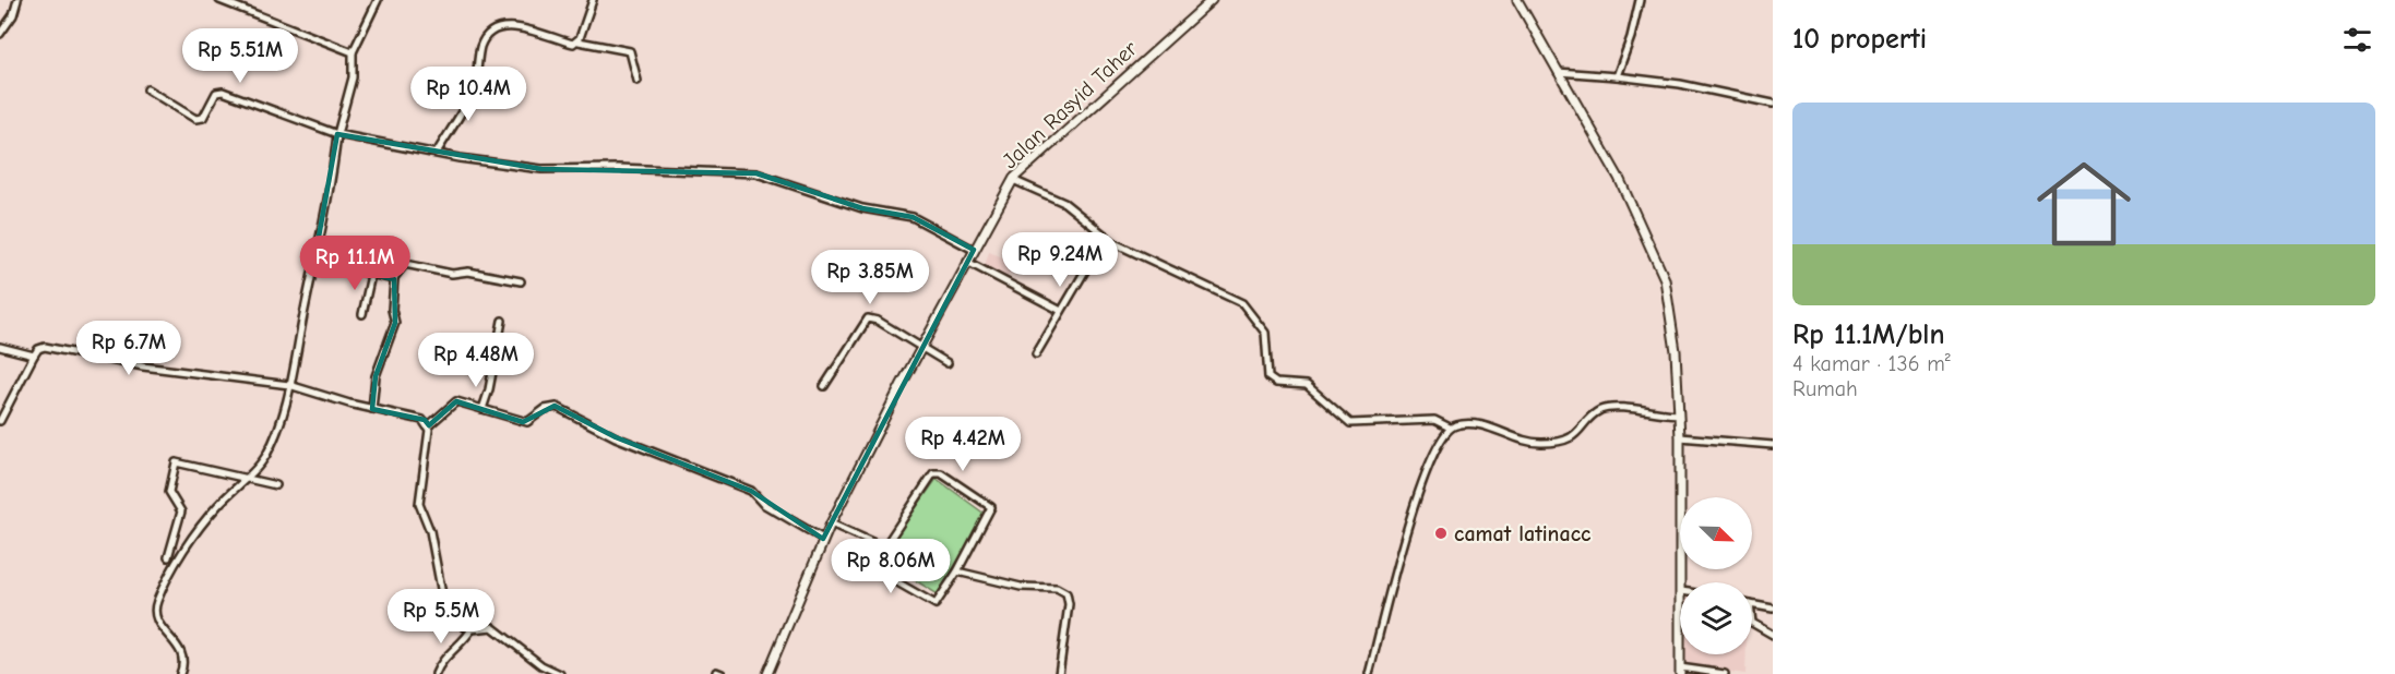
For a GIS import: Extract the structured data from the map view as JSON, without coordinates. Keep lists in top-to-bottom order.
{
  "streets": {
    "street": ["Jalan Rasyid Taher"]
  },
  "places": ["camat latinacc"],
  "north": "bottom right",
  "page": {
    "heading": "10 properti",
    "price": [
      "Rp 5.51M",
      "Rp 10.4M",
      "Rp 9.24M",
      "Rp 11.1M",
      "Rp 3.85M",
      "Rp 6.7M",
      "Rp 4.48M",
      "Rp 4.42M",
      "Rp 8.06M",
      "Rp 5.5M"
    ],
    "list": [
      {
        "name": "Rp 11.1M/bln",
        "note": "4 kamar · 136 m² · Rumah"
      }
    ]
  }
}
